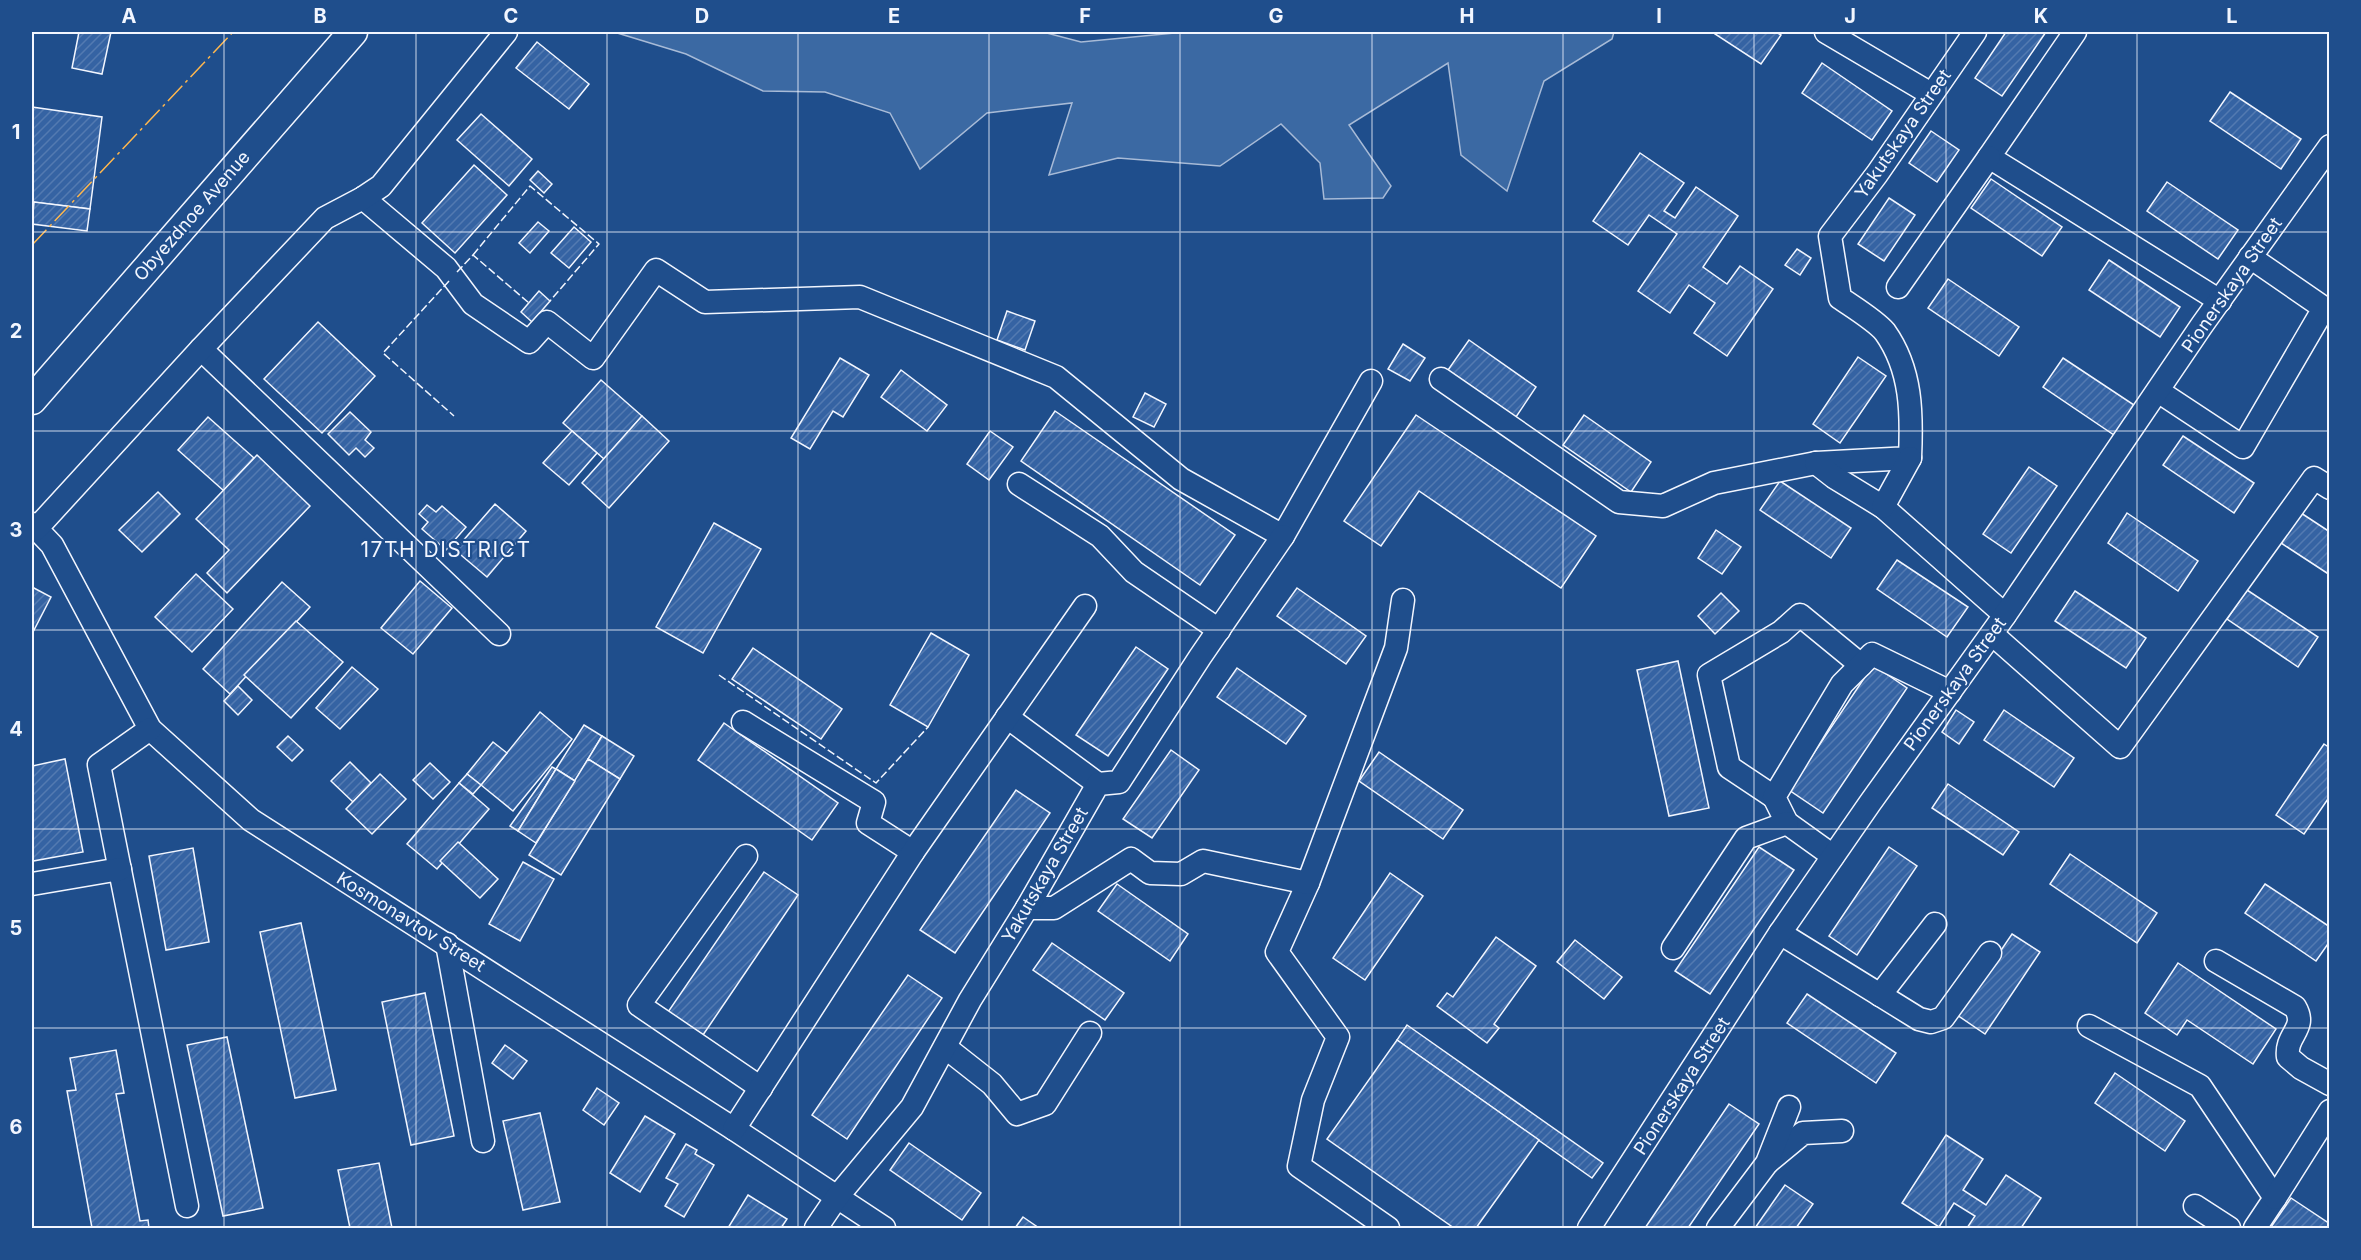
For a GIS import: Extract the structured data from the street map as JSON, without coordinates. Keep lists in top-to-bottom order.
{
  "streets": {
    "main road": ["Obyezdnoe Avenue"],
    "street": ["Yakutskaya Street", "Pionerskaya Street", "Kosmonavtov Street"]
  },
  "crossings": [
    ["Yakutskaya Street", "Kosmonavtov Street"]
  ],
  "districts": ["17TH DISTRICT"],
  "grid": {
    "columns": [
      "A",
      "B",
      "C",
      "D",
      "E",
      "F",
      "G",
      "H",
      "I",
      "J",
      "K",
      "L"
    ],
    "rows": [
      "1",
      "2",
      "3",
      "4",
      "5",
      "6"
    ]
  }
}
